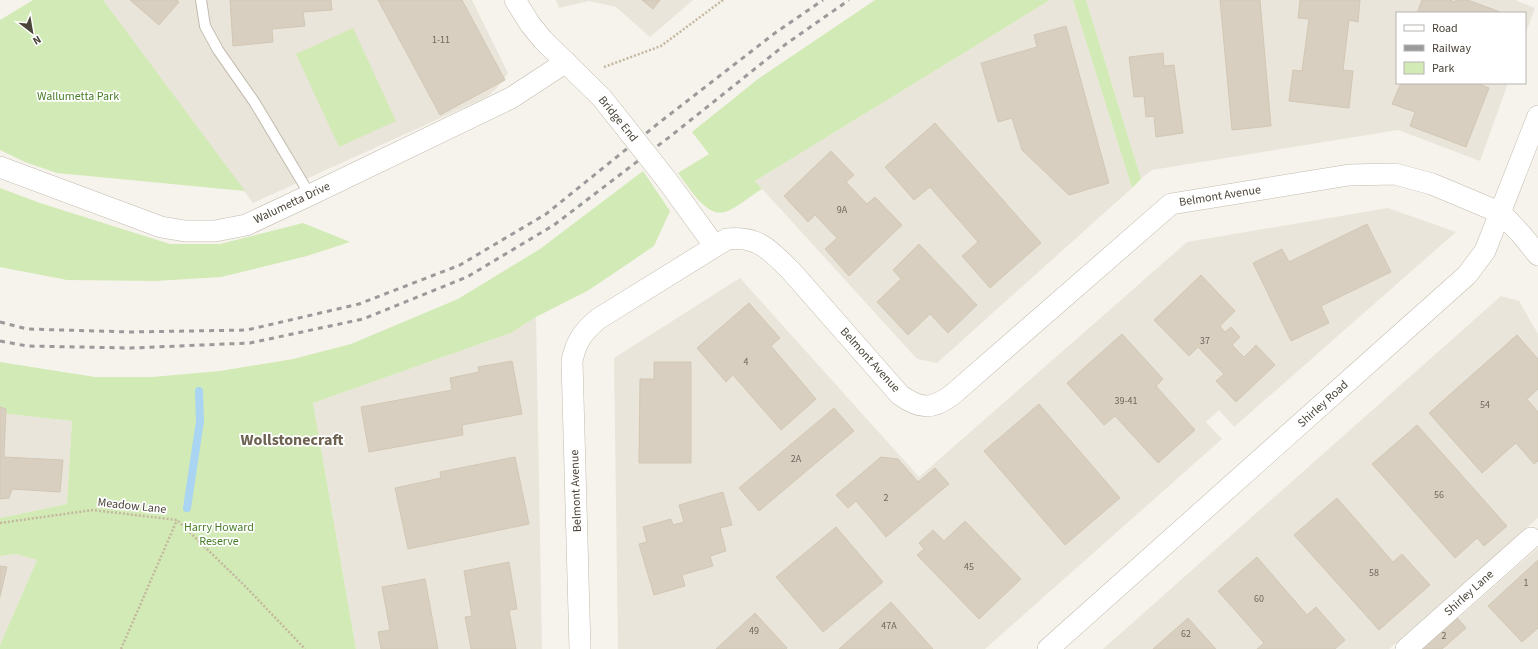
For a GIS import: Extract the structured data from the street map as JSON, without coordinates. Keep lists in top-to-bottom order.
{
  "streets": {
    "street": [
      "Bridge End",
      "Belmont Avenue",
      "Walumetta Drive",
      "Shirley Road",
      "Shirley Lane"
    ],
    "path": ["Meadow Lane"]
  },
  "crossings": [
    ["Bridge End", "Belmont Avenue"],
    ["Bridge End", "Walumetta Drive"],
    ["Belmont Avenue", "Shirley Road"]
  ],
  "districts": ["Wollstonecraft"],
  "parks": ["Wallumetta Park", "Harry Howard Reserve"],
  "house_numbers": [
    "1-11",
    "9A",
    "37",
    "4",
    "39-41",
    "54",
    "2A",
    "56",
    "2",
    "45",
    "58",
    "1",
    "60",
    "47A",
    "49",
    "62",
    "2"
  ],
  "legend": ["Road", "Railway", "Park"],
  "north": "bottom right"
}
